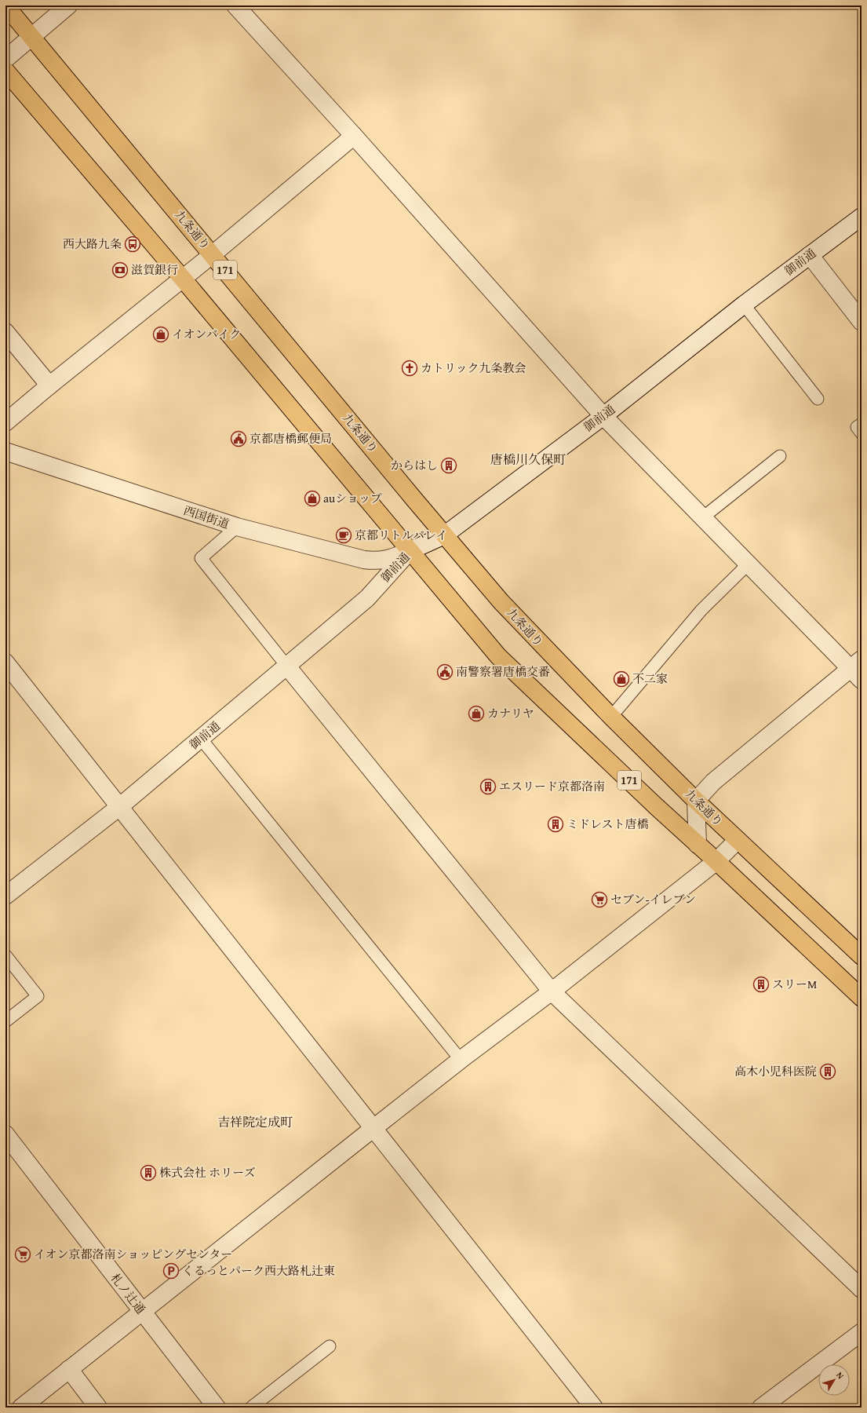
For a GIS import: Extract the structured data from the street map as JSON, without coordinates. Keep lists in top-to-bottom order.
{
  "streets": {
    "highway": ["九条通り", "171"],
    "street": ["御前通", "西国街道", "札ノ辻通"]
  },
  "crossings": [
    ["九条通り", "御前通"],
    ["御前通", "171"],
    ["御前通", "西国街道"],
    ["171", "西国街道"]
  ],
  "districts": ["唐橋川久保町", "吉祥院定成町"],
  "places": {
    "bus stop": ["西大路九条"],
    "bank": ["滋賀銀行"],
    "shop": [
      "イオンバイク",
      "auショップ",
      "不二家",
      "カナリヤ"
    ],
    "church": ["カトリック九条教会"],
    "public building": ["京都唐橋郵便局", "南警察署唐橋交番"],
    "building": [
      "からはし",
      "エスリード京都洛南",
      "ミドレスト唐橋",
      "スリーM",
      "高木小児科医院",
      "株式会社 ホリーズ"
    ],
    "cafe": ["京都リトルバレイ"],
    "supermarket": ["セブン-イレブン", "イオン京都洛南ショッピングセンター"],
    "parking": ["くるっとパーク西大路札辻東"]
  },
  "north": "top right"
}
